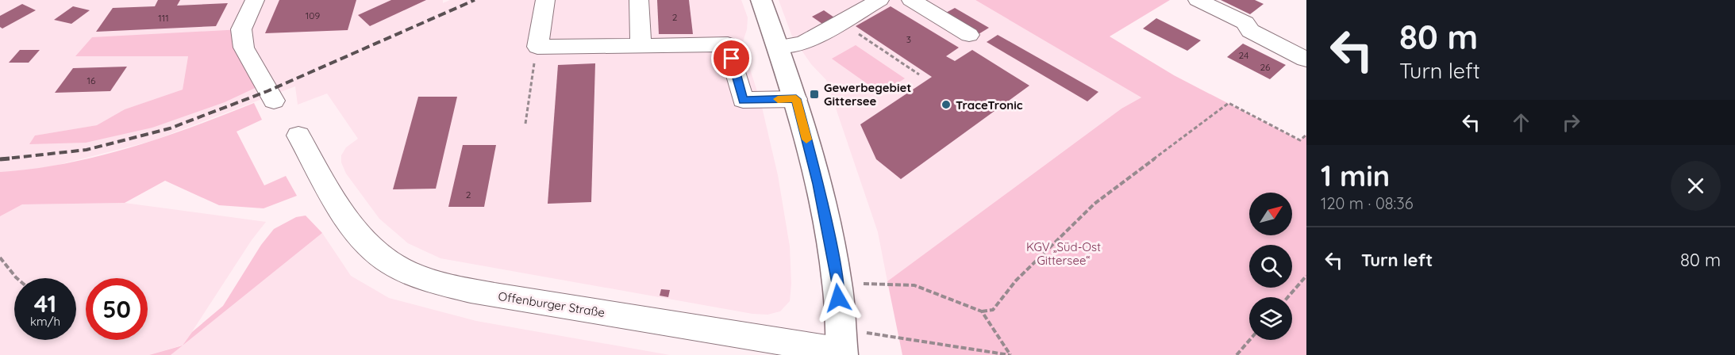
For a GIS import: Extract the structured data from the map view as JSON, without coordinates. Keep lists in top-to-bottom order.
{
  "streets": {
    "street": ["Offenburger Straße"]
  },
  "parks": ["KGV „Süd-Ost Gittersee“"],
  "places": {
    "transit": ["Gewerbegebiet Gittersee"],
    "other": ["TraceTronic"]
  },
  "house_numbers": [
    "109",
    "2",
    "111",
    "3",
    "24",
    "26",
    "16",
    "2"
  ],
  "north": "top right",
  "page": {
    "turn": ["80 m", "Turn left"],
    "heading": ["1 min", "120 m · 08:36"],
    "list": [
      {
        "name": "Turn left",
        "value": "80 m"
      }
    ],
    "speed": "41 km/h",
    "limit": "50"
  }
}
